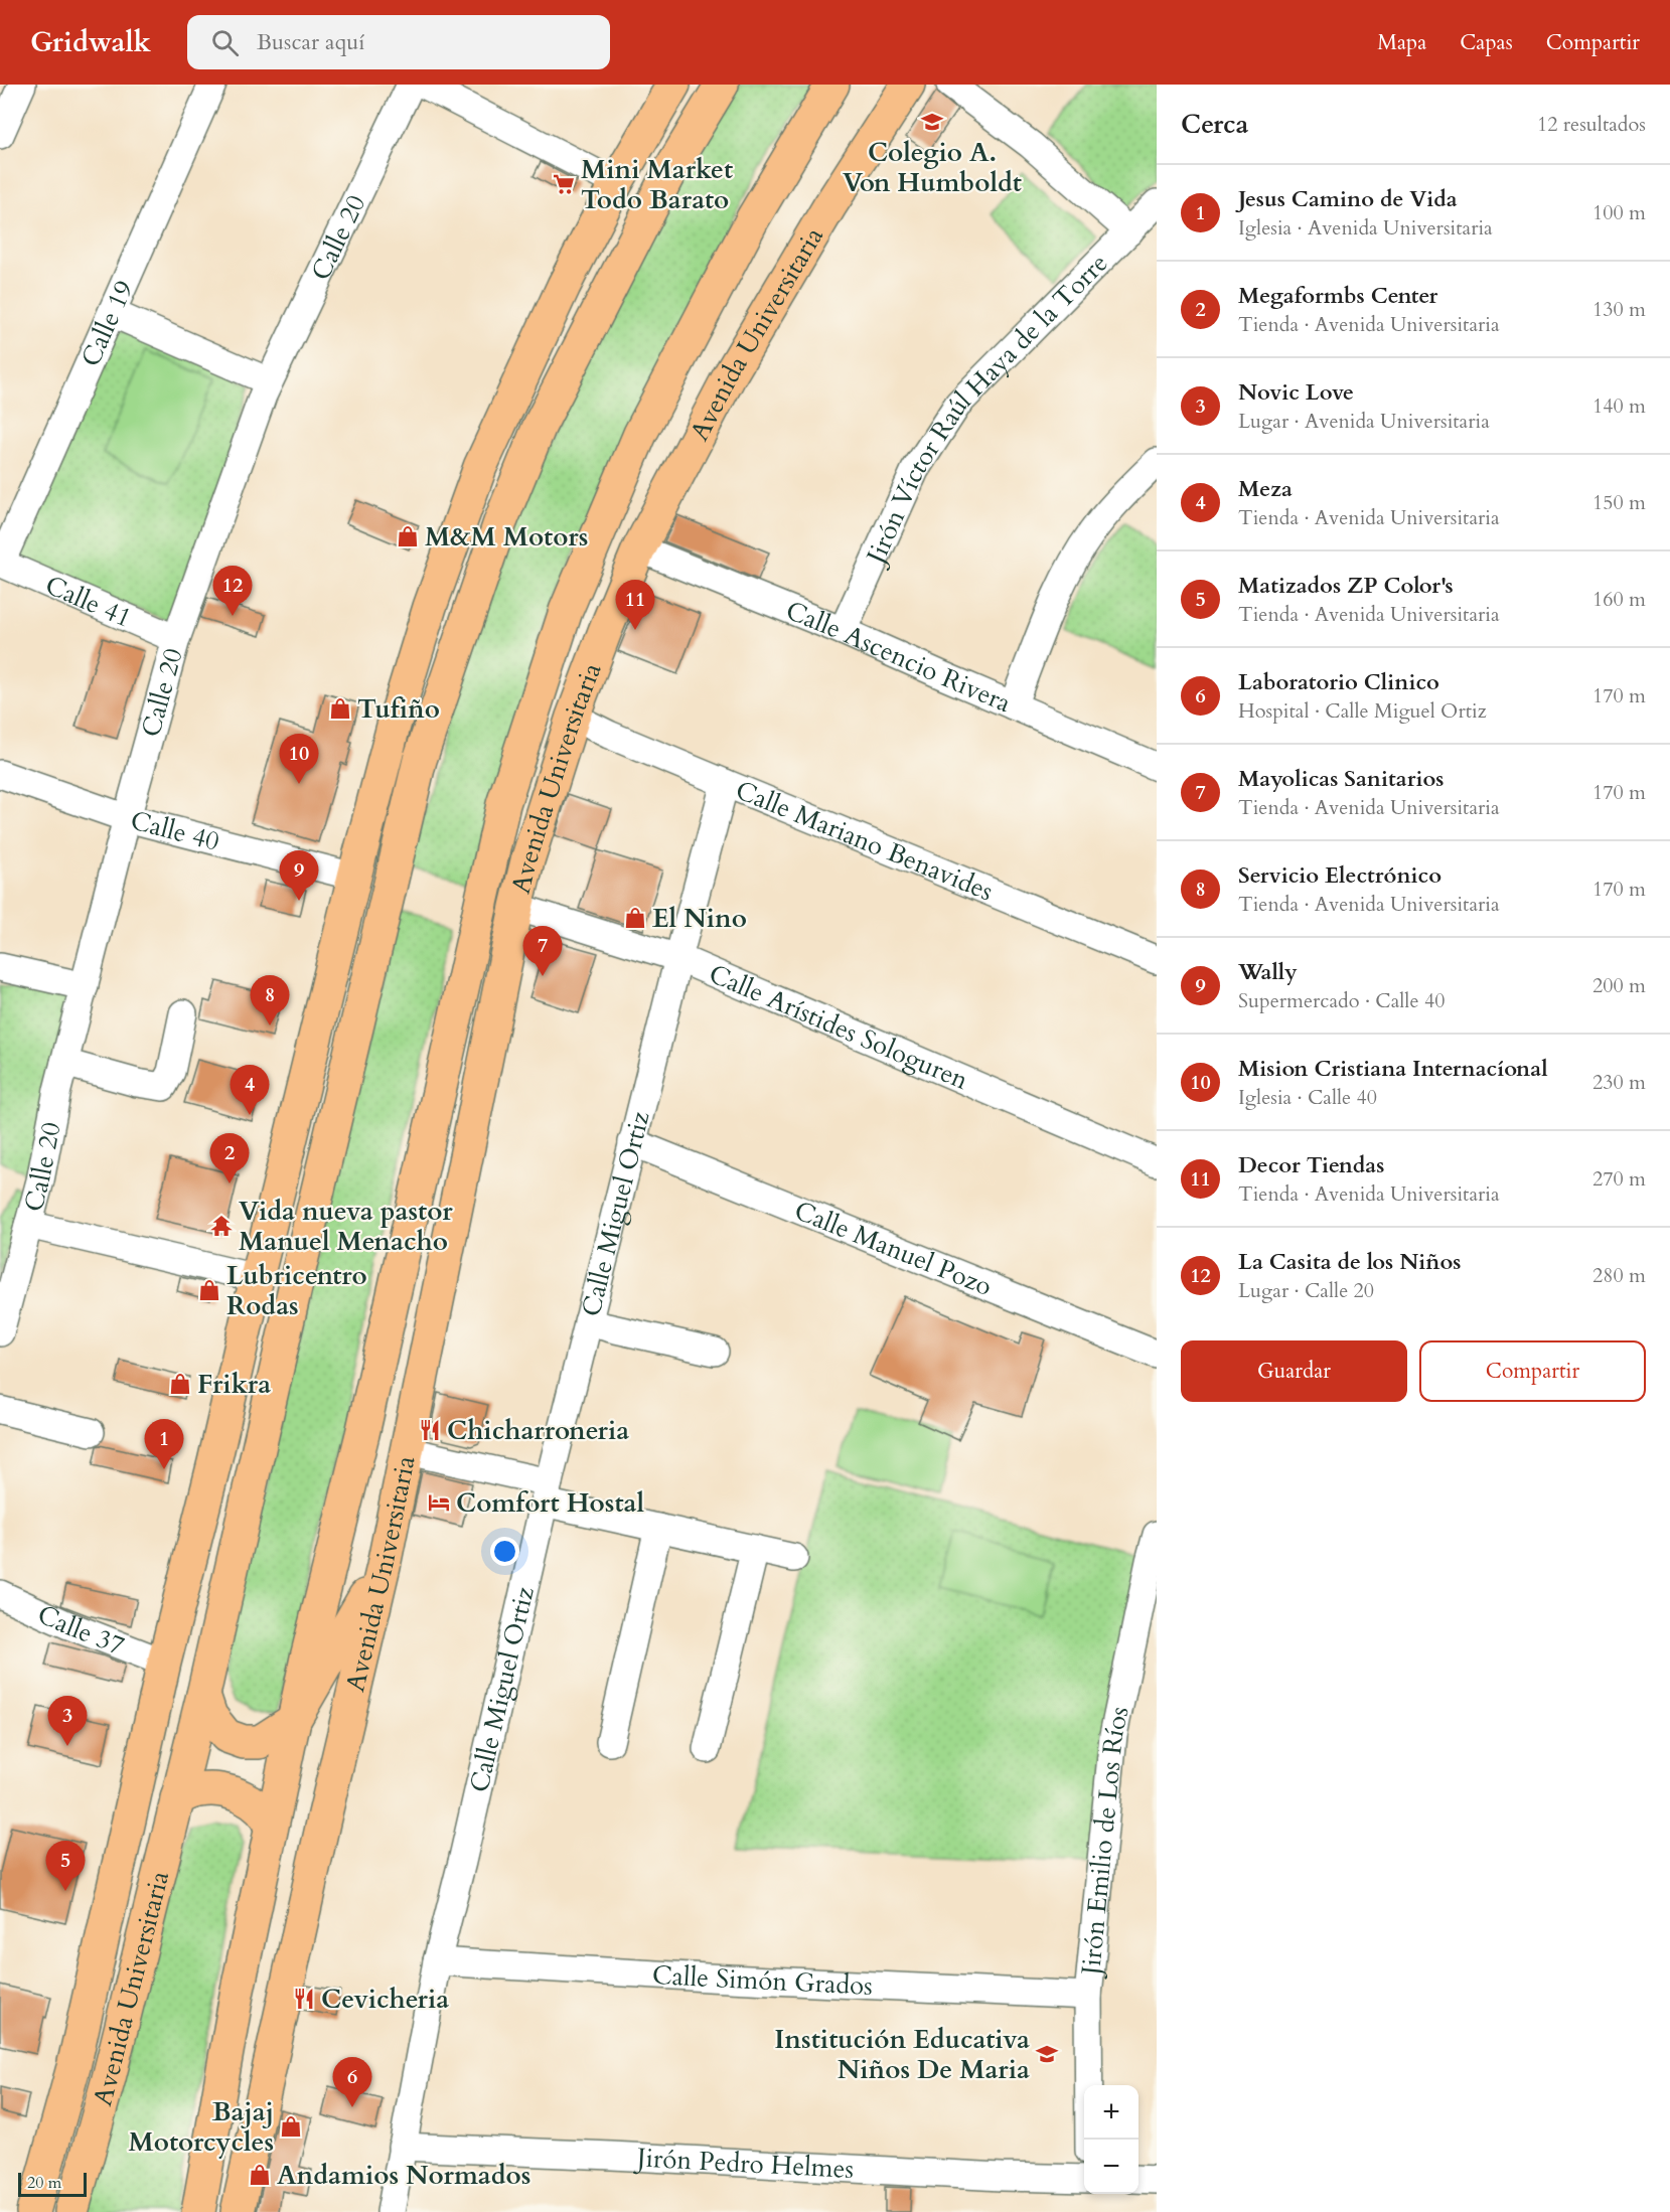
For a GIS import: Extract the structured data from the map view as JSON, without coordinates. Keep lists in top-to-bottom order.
{
  "streets": {
    "main road": ["Avenida Universitaria"],
    "street": [
      "Calle 20",
      "Calle 19",
      "Jirón Víctor Raúl Haya de la Torre",
      "Calle 41",
      "Calle Ascencio Rivera",
      "Calle 40",
      "Calle Mariano Benavides",
      "Calle Arístides Sologuren",
      "Calle Miguel Ortiz",
      "Calle Manuel Pozo",
      "Calle 37",
      "Jirón Emilio de Los Ríos",
      "Calle Simón Grados",
      "Jirón Pedro Helmes"
    ]
  },
  "crossings": [
    ["Calle 20", "Calle 41"],
    ["Calle 20", "Calle 40"],
    ["Calle 19", "Calle 41"],
    ["Avenida Universitaria", "Calle Ascencio Rivera"],
    ["Avenida Universitaria", "Calle 40"],
    ["Avenida Universitaria", "Calle Mariano Benavides"],
    ["Avenida Universitaria", "Calle Arístides Sologuren"],
    ["Avenida Universitaria", "Calle 37"],
    ["Jirón Víctor Raúl Haya de la Torre", "Calle Ascencio Rivera"],
    ["Calle Mariano Benavides", "Calle Miguel Ortiz"],
    ["Calle Arístides Sologuren", "Calle Miguel Ortiz"],
    ["Calle Miguel Ortiz", "Calle Manuel Pozo"],
    ["Calle Miguel Ortiz", "Calle Simón Grados"],
    ["Calle Miguel Ortiz", "Jirón Pedro Helmes"],
    ["Jirón Emilio de Los Ríos", "Calle Simón Grados"]
  ],
  "places": {
    "school or university": ["Colegio A. Von Humboldt", "Institución Educativa Niños De Maria"],
    "supermarket": ["Mini Market Todo Barato"],
    "shop": [
      "M&M Motors",
      "Tufiño",
      "El Nino",
      "Lubricentro Rodas",
      "Frikra",
      "Bajaj Motorcycles",
      "Andamios Normados"
    ],
    "temple": ["Vida nueva pastor Manuel Menacho"],
    "restaurant": ["Chicharroneria", "Cevicheria"],
    "hotel": ["Comfort Hostal"]
  },
  "scale_bar": "20 m",
  "page": {
    "header": "Gridwalk",
    "search": "Buscar aquí",
    "nav": ["Mapa", "Capas", "Compartir"],
    "heading": ["Cerca", "12 resultados"],
    "list": [
      {
        "mark": "1",
        "name": "Jesus Camino de Vida",
        "note": "Iglesia · Avenida Universitaria",
        "value": "100 m"
      },
      {
        "mark": "2",
        "name": "Megaformbs Center",
        "note": "Tienda · Avenida Universitaria",
        "value": "130 m"
      },
      {
        "mark": "3",
        "name": "Novic Love",
        "note": "Lugar · Avenida Universitaria",
        "value": "140 m"
      },
      {
        "mark": "4",
        "name": "Meza",
        "note": "Tienda · Avenida Universitaria",
        "value": "150 m"
      },
      {
        "mark": "5",
        "name": "Matizados ZP Color's",
        "note": "Tienda · Avenida Universitaria",
        "value": "160 m"
      },
      {
        "mark": "6",
        "name": "Laboratorio Clinico",
        "note": "Hospital · Calle Miguel Ortiz",
        "value": "170 m"
      },
      {
        "mark": "7",
        "name": "Mayolicas Sanitarios",
        "note": "Tienda · Avenida Universitaria",
        "value": "170 m"
      },
      {
        "mark": "8",
        "name": "Servicio Electrónico",
        "note": "Tienda · Avenida Universitaria",
        "value": "170 m"
      },
      {
        "mark": "9",
        "name": "Wally",
        "note": "Supermercado · Calle 40",
        "value": "200 m"
      },
      {
        "mark": "10",
        "name": "Mision Cristiana Internacíonal",
        "note": "Iglesia · Calle 40",
        "value": "230 m"
      },
      {
        "mark": "11",
        "name": "Decor Tiendas",
        "note": "Tienda · Avenida Universitaria",
        "value": "270 m"
      },
      {
        "mark": "12",
        "name": "La Casita de los Niños",
        "note": "Lugar · Calle 20",
        "value": "280 m"
      }
    ],
    "pins": [
      "12",
      "11",
      "10",
      "9",
      "7",
      "8",
      "4",
      "2",
      "1",
      "3",
      "5",
      "6"
    ],
    "buttons": ["Guardar", "Compartir"],
    "map_buttons": ["+", "−"],
    "scale": "20 m"
  }
}
